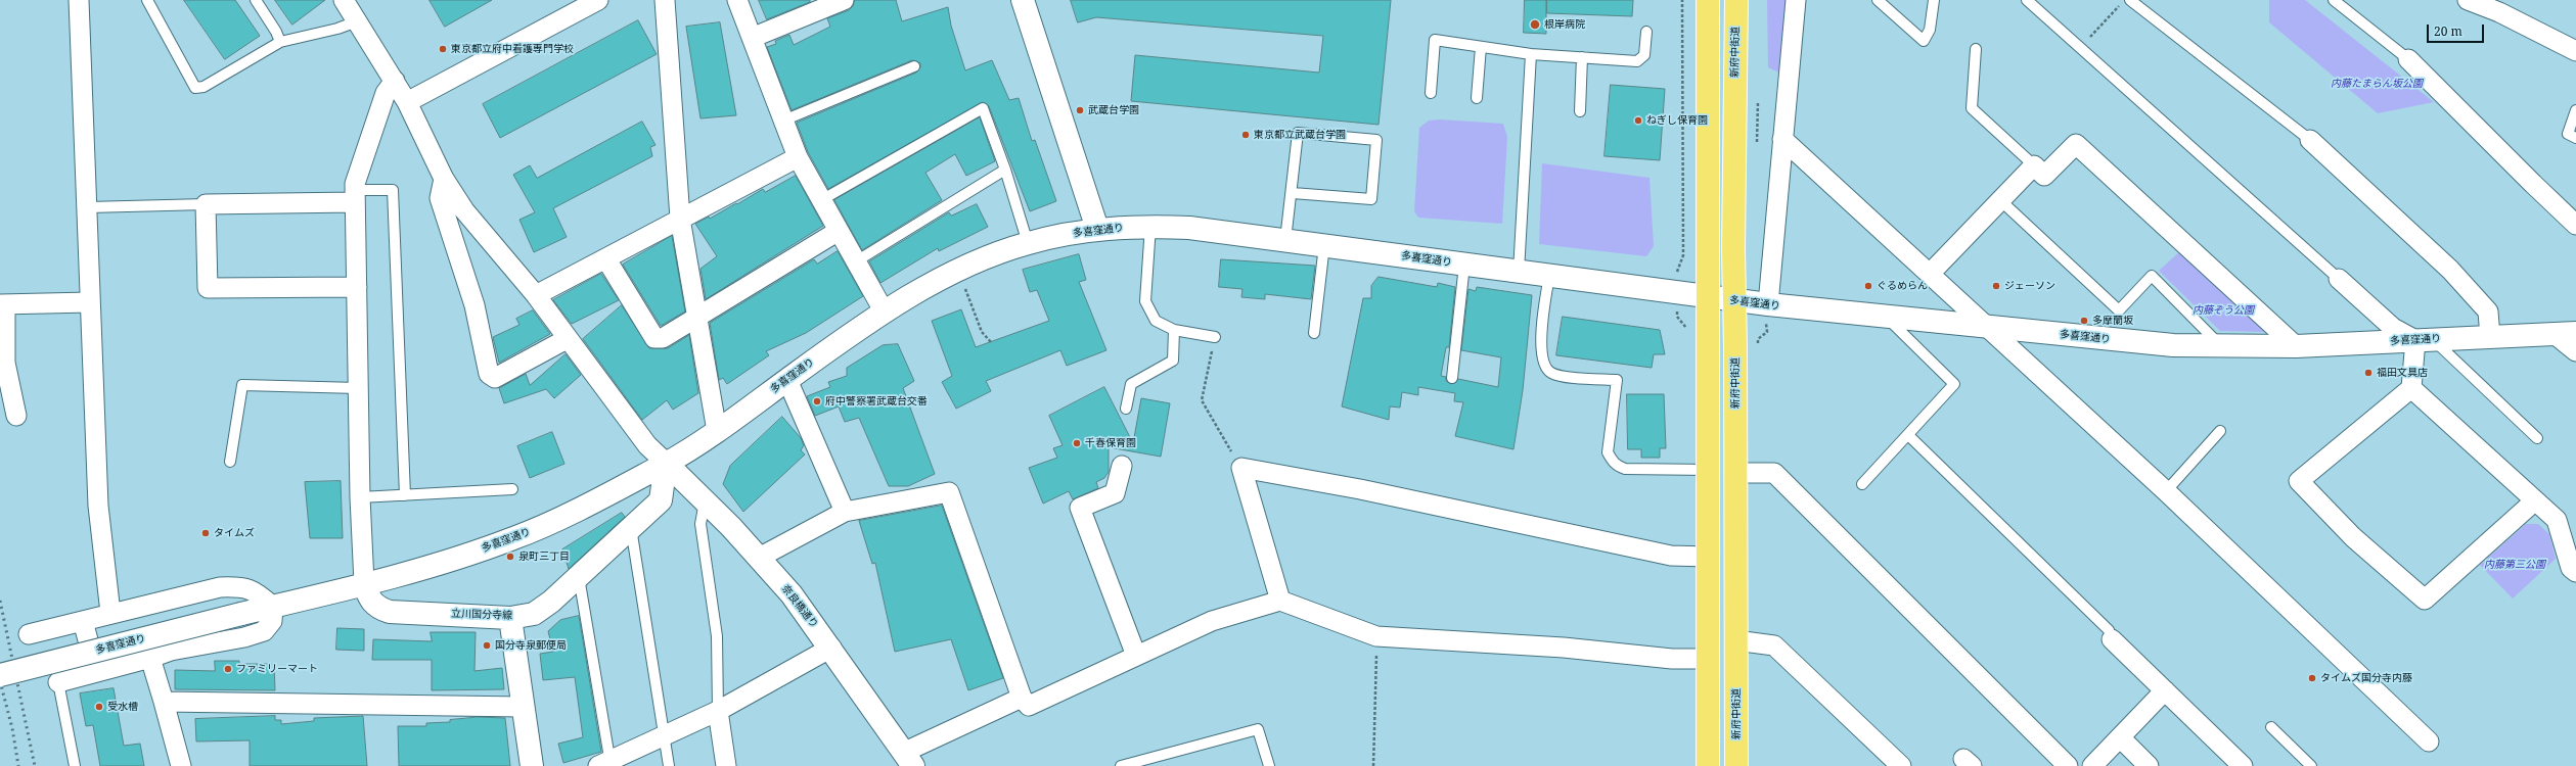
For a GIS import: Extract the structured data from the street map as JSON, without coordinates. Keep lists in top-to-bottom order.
{
  "streets": {
    "main road": [
      "新府中街道",
      "多喜窪通り",
      "奈良橋通り",
      "立川国分寺線"
    ]
  },
  "crossings": [
    ["新府中街道", "多喜窪通り"],
    ["多喜窪通り", "奈良橋通り"],
    ["多喜窪通り", "立川国分寺線"],
    ["奈良橋通り", "立川国分寺線"]
  ],
  "parks": ["内藤たまらん坂公園", "内藤ぞう公園", "内藤第三公園"],
  "places": [
    "根岸病院",
    "東京都立府中看護専門学校",
    "武蔵台学園",
    "ねぎし保育園",
    "東京都立武蔵台学園",
    "ぐるめらん",
    "ジェーソン",
    "多摩蘭坂",
    "福田文具店",
    "府中警察署武蔵台交番",
    "千春保育園",
    "タイムズ",
    "泉町三丁目",
    "国分寺泉郵便局",
    "ファミリーマート",
    "タイムズ国分寺内藤",
    "受水槽"
  ],
  "scale_bar": "20 m"
}
